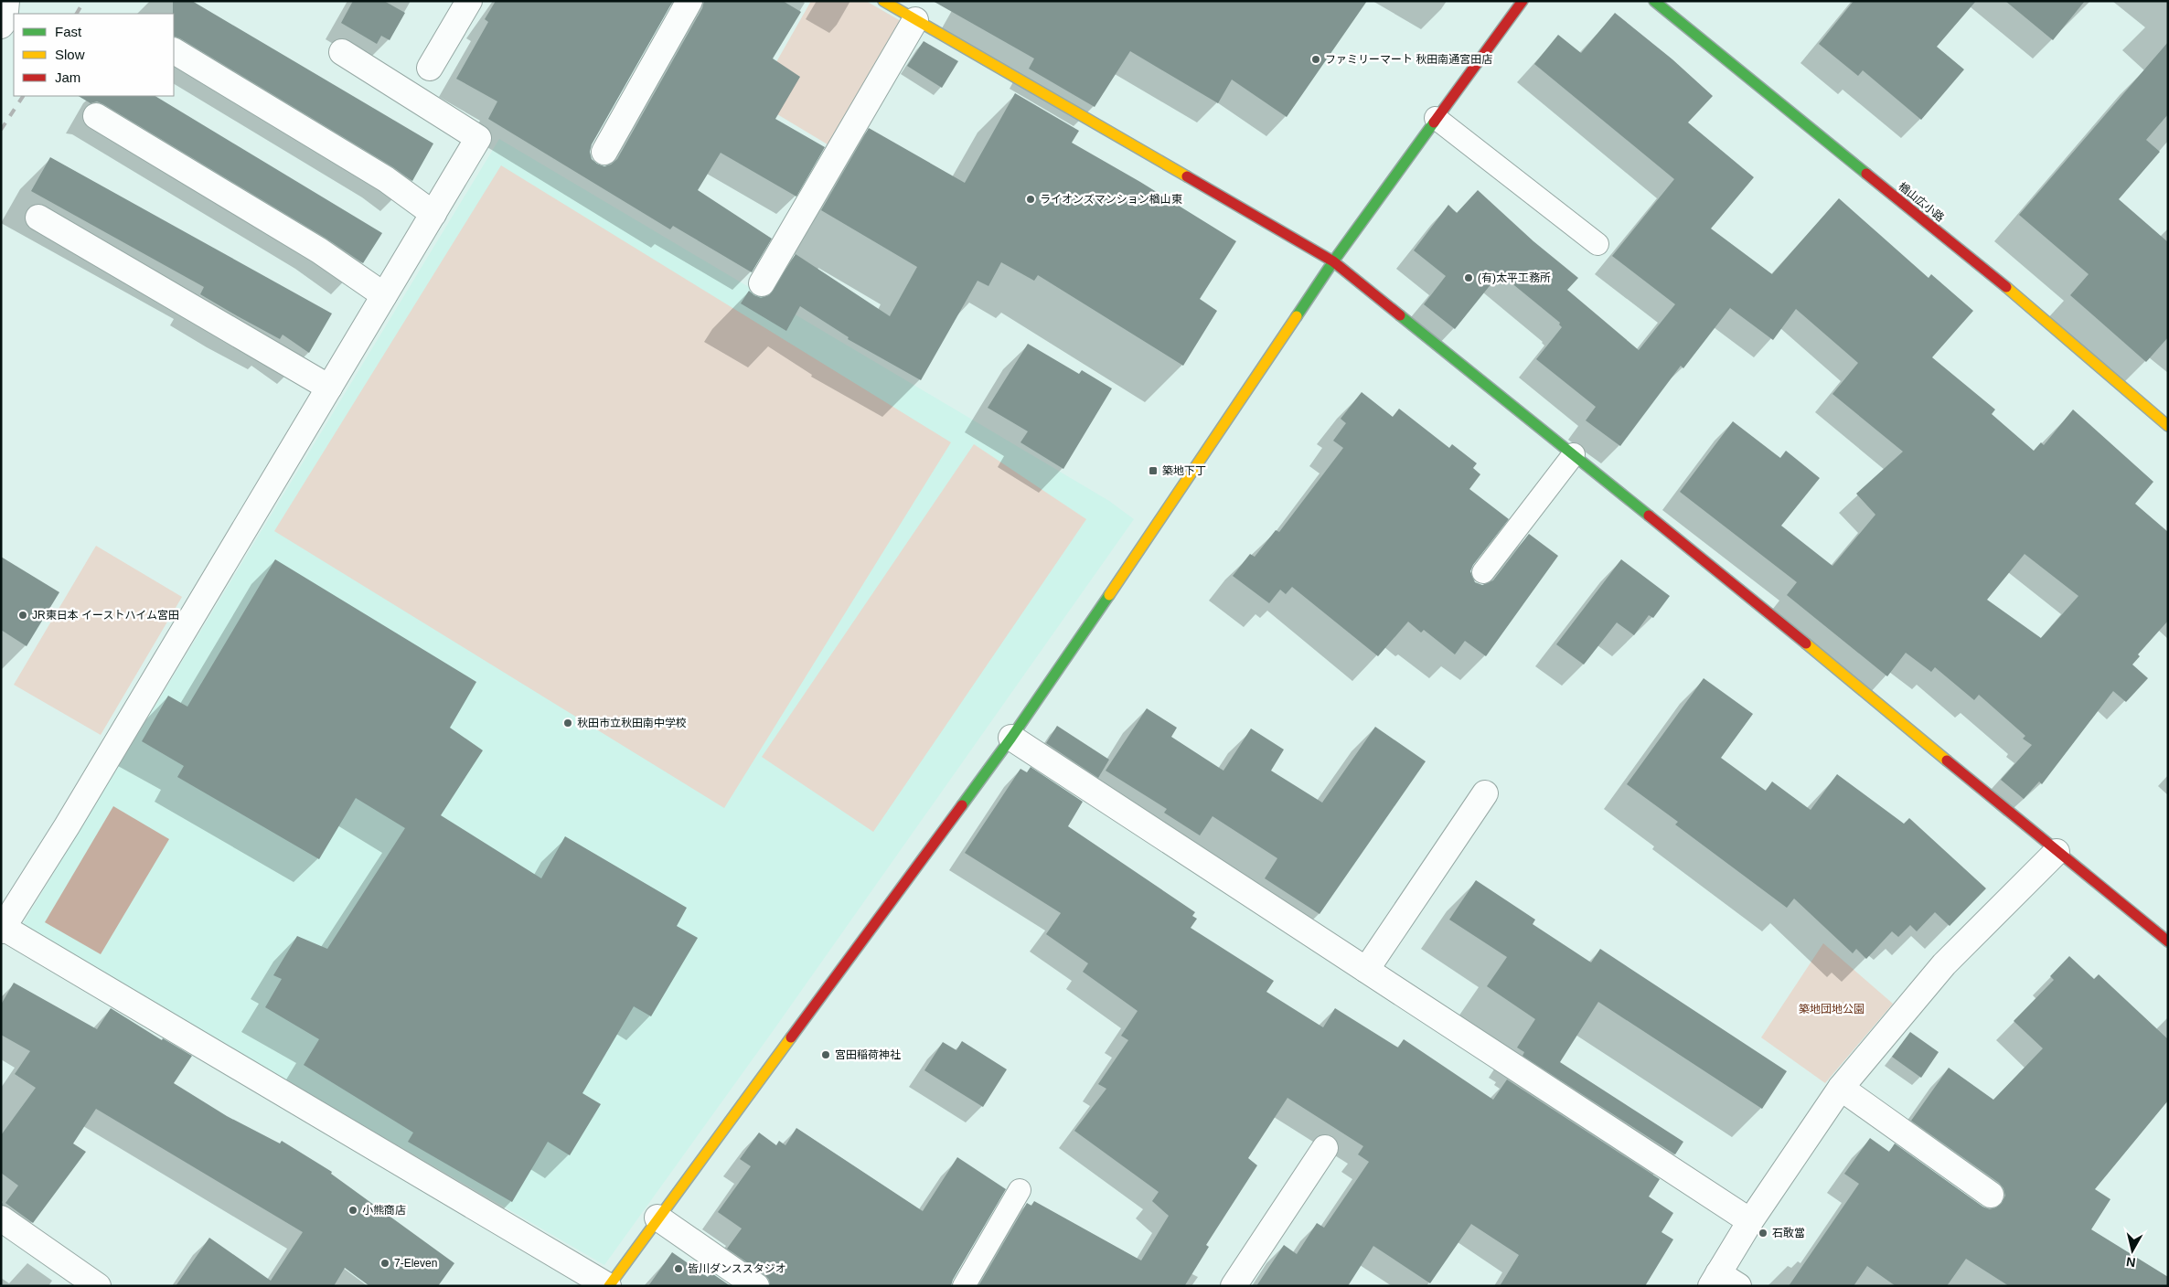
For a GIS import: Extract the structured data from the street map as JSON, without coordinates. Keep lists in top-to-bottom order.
{
  "streets": {
    "street": ["楢山広小路"]
  },
  "parks": ["築地団地公園"],
  "places": {
    "other": [
      "ファミリーマート 秋田南通宮田店",
      "ライオンズマンション楢山東",
      "(有)太平工務所",
      "JR東日本 イーストハイム宮田",
      "秋田市立秋田南中学校",
      "宮田稲荷神社",
      "小熊商店",
      "石敢當",
      "7-Eleven",
      "皆川ダンススタジオ"
    ],
    "transit": ["築地下丁"]
  },
  "legend": ["Fast", "Slow", "Jam"],
  "north": "bottom"
}
